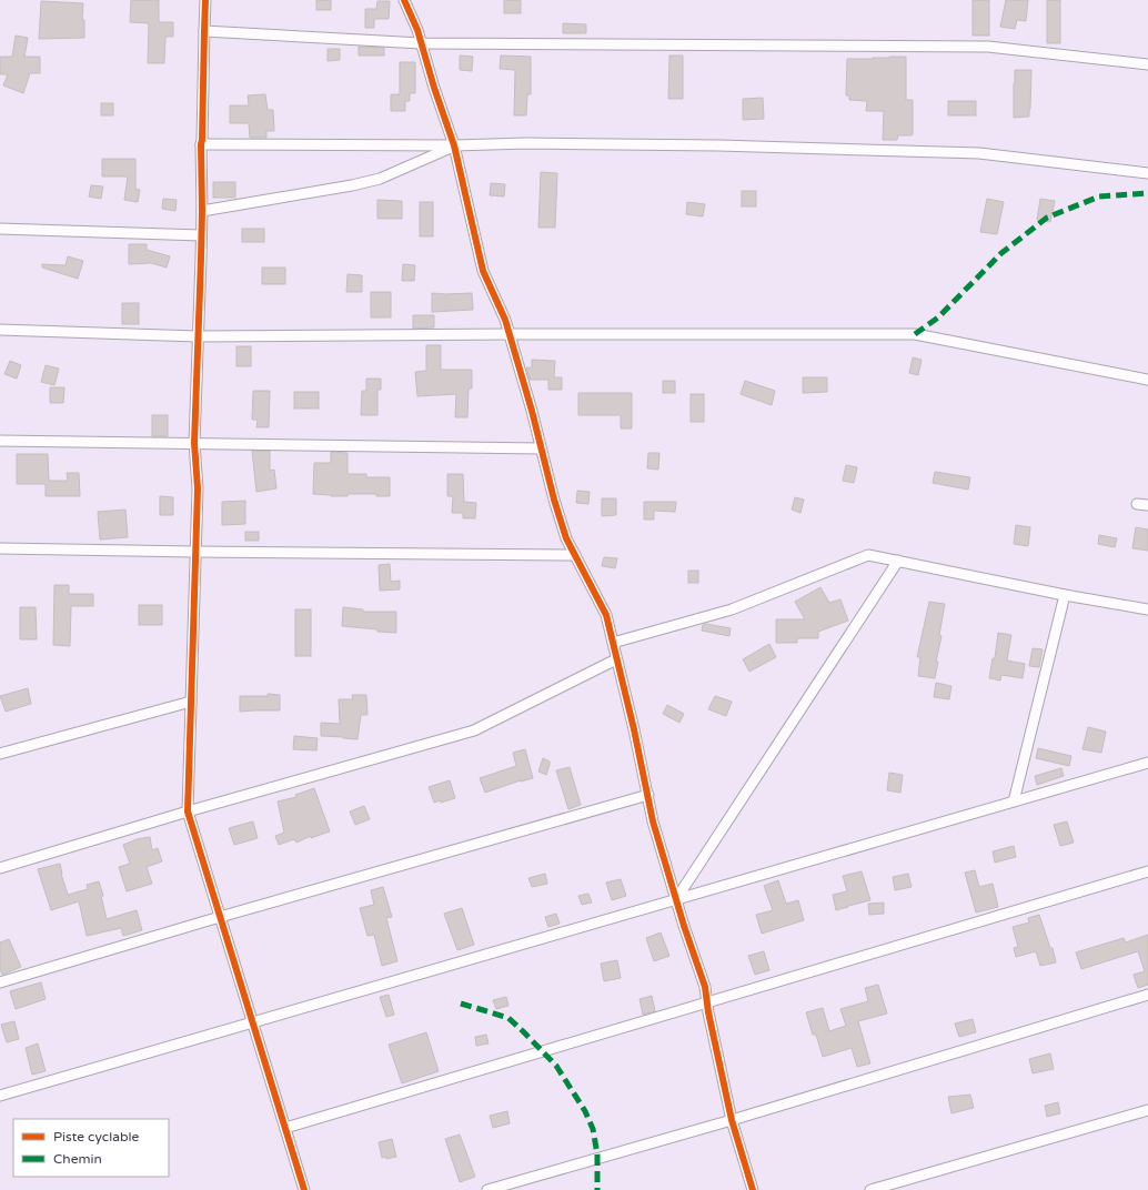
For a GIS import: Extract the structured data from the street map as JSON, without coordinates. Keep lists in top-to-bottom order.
{
  "legend": ["Piste cyclable", "Chemin"]
}
